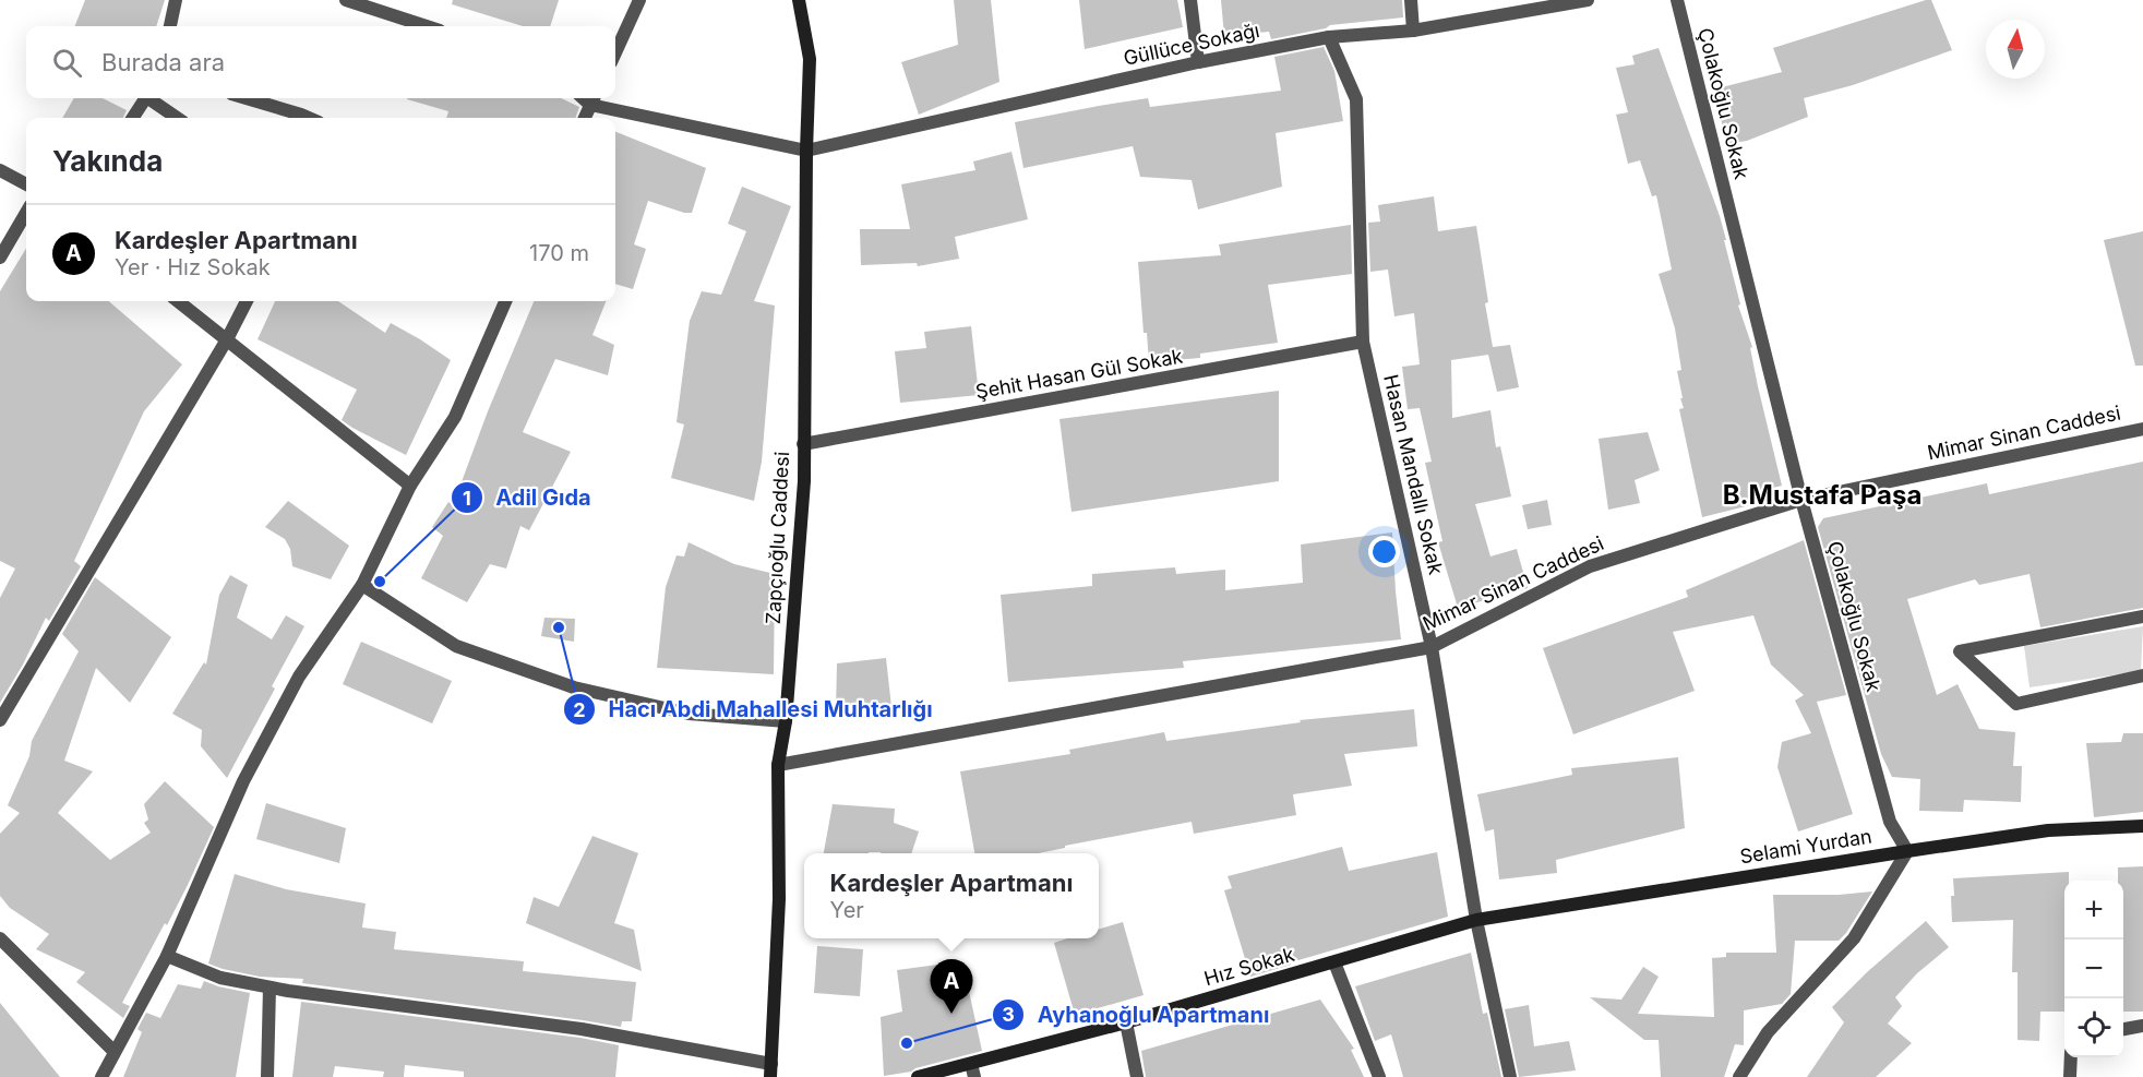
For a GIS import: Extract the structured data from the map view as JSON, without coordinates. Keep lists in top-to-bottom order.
{
  "streets": {
    "main road": ["Zapçıoğlu Caddesi", "Selami Yurdan", "Hız Sokak"],
    "street": [
      "Güllüce Sokağı",
      "Çolakoğlu Sokak",
      "Şehit Hasan Gül Sokak",
      "Mimar Sinan Caddesi",
      "Hasan Mandallı Sokak"
    ]
  },
  "crossings": [
    ["Güllüce Sokağı", "Hasan Mandallı Sokak"],
    ["Güllüce Sokağı", "Zapçıoğlu Caddesi"],
    ["Çolakoğlu Sokak", "Mimar Sinan Caddesi"],
    ["Çolakoğlu Sokak", "Selami Yurdan"],
    ["Şehit Hasan Gül Sokak", "Hasan Mandallı Sokak"],
    ["Şehit Hasan Gül Sokak", "Zapçıoğlu Caddesi"],
    ["Mimar Sinan Caddesi", "Hasan Mandallı Sokak"],
    ["Mimar Sinan Caddesi", "Zapçıoğlu Caddesi"],
    ["Hasan Mandallı Sokak", "Selami Yurdan"],
    ["Hasan Mandallı Sokak", "Hız Sokak"],
    ["Selami Yurdan", "Hız Sokak"]
  ],
  "districts": ["B.Mustafa Paşa"],
  "places": ["Adil Gıda", "Hacı Abdi Mahallesi Muhtarlığı", "Ayhanoğlu Apartmanı"],
  "north": "top",
  "page": {
    "search": "Burada ara",
    "heading": "Yakında",
    "list": [
      {
        "mark": "A",
        "name": "Kardeşler Apartmanı",
        "note": "Yer · Hız Sokak",
        "value": "170 m"
      }
    ],
    "popup": ["Kardeşler Apartmanı", "Yer"],
    "map_buttons": ["+", "−"],
    "pins": "A"
  }
}
